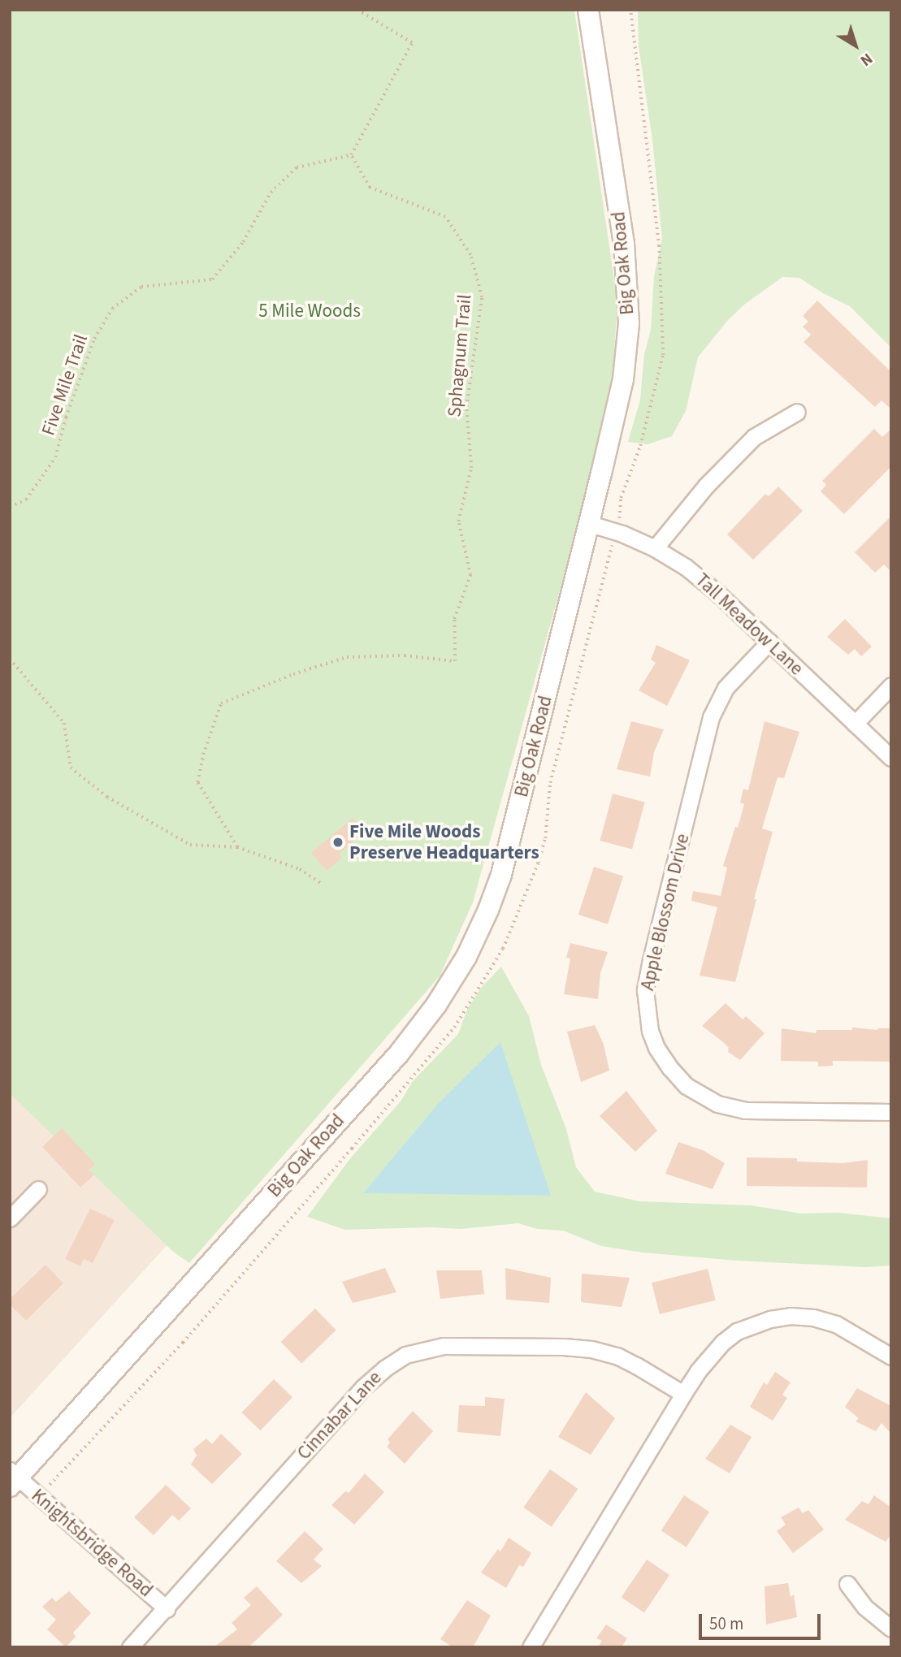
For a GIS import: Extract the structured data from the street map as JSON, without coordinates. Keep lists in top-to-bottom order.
{
  "streets": {
    "street": [
      "Big Oak Road",
      "Tall Meadow Lane",
      "Apple Blossom Drive",
      "Cinnabar Lane",
      "Knightsbridge Road"
    ],
    "path": ["Sphagnum Trail", "Five Mile Trail"]
  },
  "crossings": [
    ["Big Oak Road", "Tall Meadow Lane"],
    ["Big Oak Road", "Knightsbridge Road"],
    ["Sphagnum Trail", "Five Mile Trail"],
    ["Tall Meadow Lane", "Apple Blossom Drive"],
    ["Cinnabar Lane", "Knightsbridge Road"]
  ],
  "parks": ["5 Mile Woods"],
  "places": ["Five Mile Woods Preserve Headquarters"],
  "scale_bar": "50 m",
  "north": "bottom right"
}
